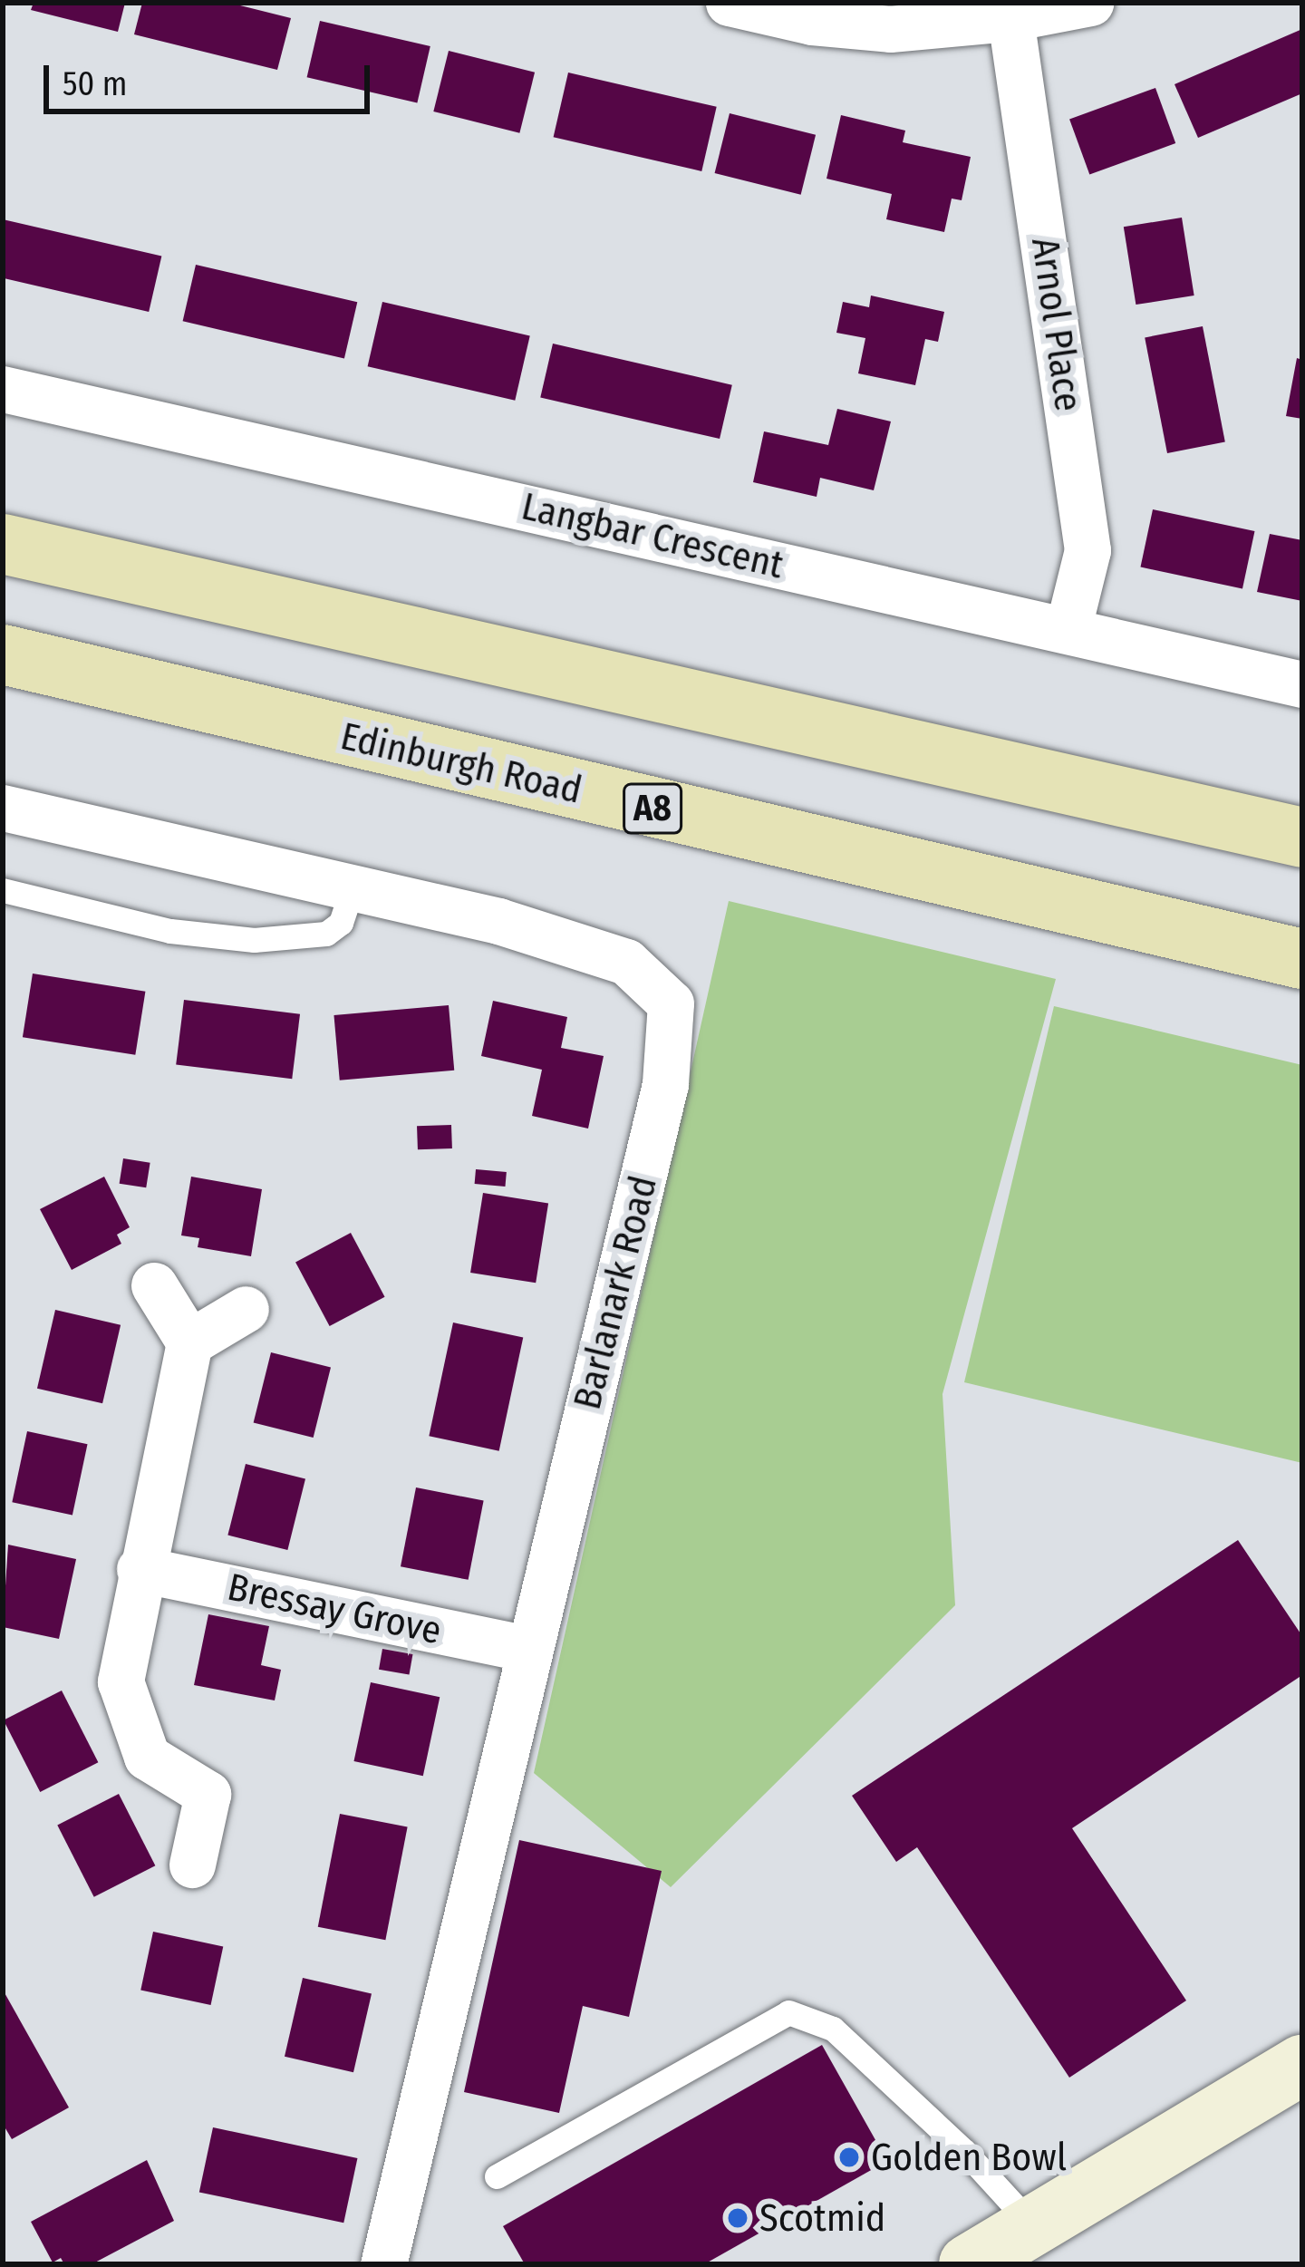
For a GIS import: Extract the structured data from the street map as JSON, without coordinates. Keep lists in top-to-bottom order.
{
  "streets": {
    "main road": ["Edinburgh Road", "A8"],
    "street": [
      "Arnol Place",
      "Langbar Crescent",
      "Barlanark Road",
      "Bressay Grove"
    ]
  },
  "crossings": [
    ["Arnol Place", "Langbar Crescent"],
    ["Barlanark Road", "Bressay Grove"]
  ],
  "places": ["Golden Bowl", "Scotmid"],
  "scale_bar": "50 m"
}
